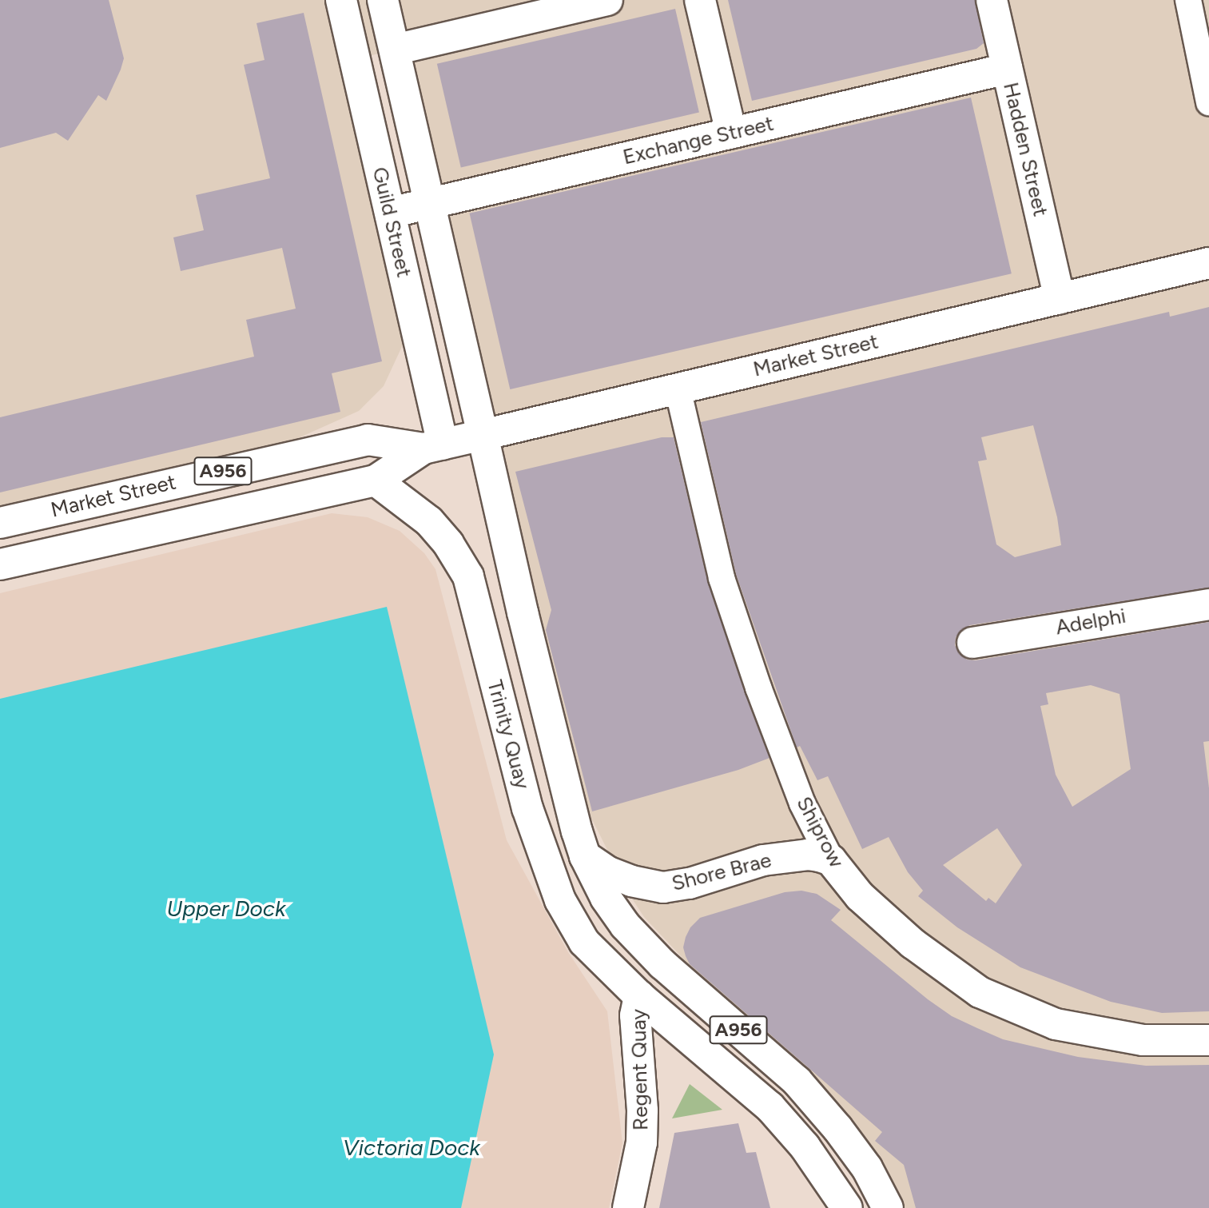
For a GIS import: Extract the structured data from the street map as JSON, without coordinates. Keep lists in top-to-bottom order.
{
  "streets": {
    "street": [
      "Exchange Street",
      "Hadden Street",
      "Guild Street",
      "Market Street",
      "A956",
      "Adelphi",
      "Trinity Quay",
      "Shiprow",
      "Shore Brae",
      "Regent Quay"
    ]
  },
  "crossings": [
    ["Exchange Street", "Hadden Street"],
    ["Exchange Street", "Guild Street"],
    ["Hadden Street", "Market Street"],
    ["Guild Street", "Market Street"],
    ["Guild Street", "Trinity Quay"],
    ["Market Street", "Trinity Quay"],
    ["Market Street", "Shiprow"],
    ["A956", "Trinity Quay"],
    ["A956", "Shore Brae"],
    ["A956", "Regent Quay"],
    ["Trinity Quay", "Shore Brae"],
    ["Trinity Quay", "Regent Quay"],
    ["Shiprow", "Shore Brae"]
  ],
  "water": ["Upper Dock", "Victoria Dock"]
}
